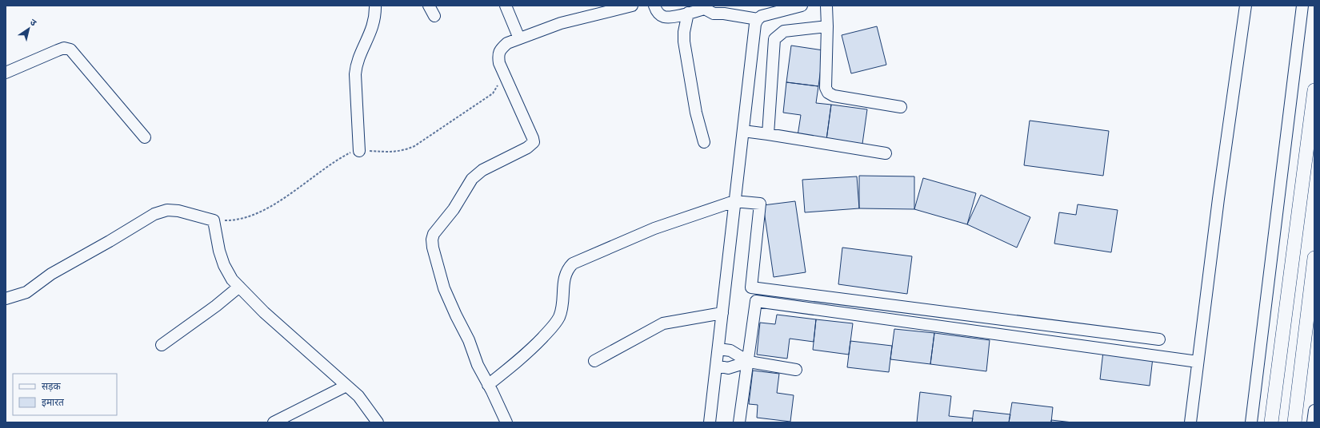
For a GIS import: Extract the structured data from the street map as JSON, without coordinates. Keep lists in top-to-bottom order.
{
  "legend": ["सड़क", "इमारत"],
  "north": "top right"
}
